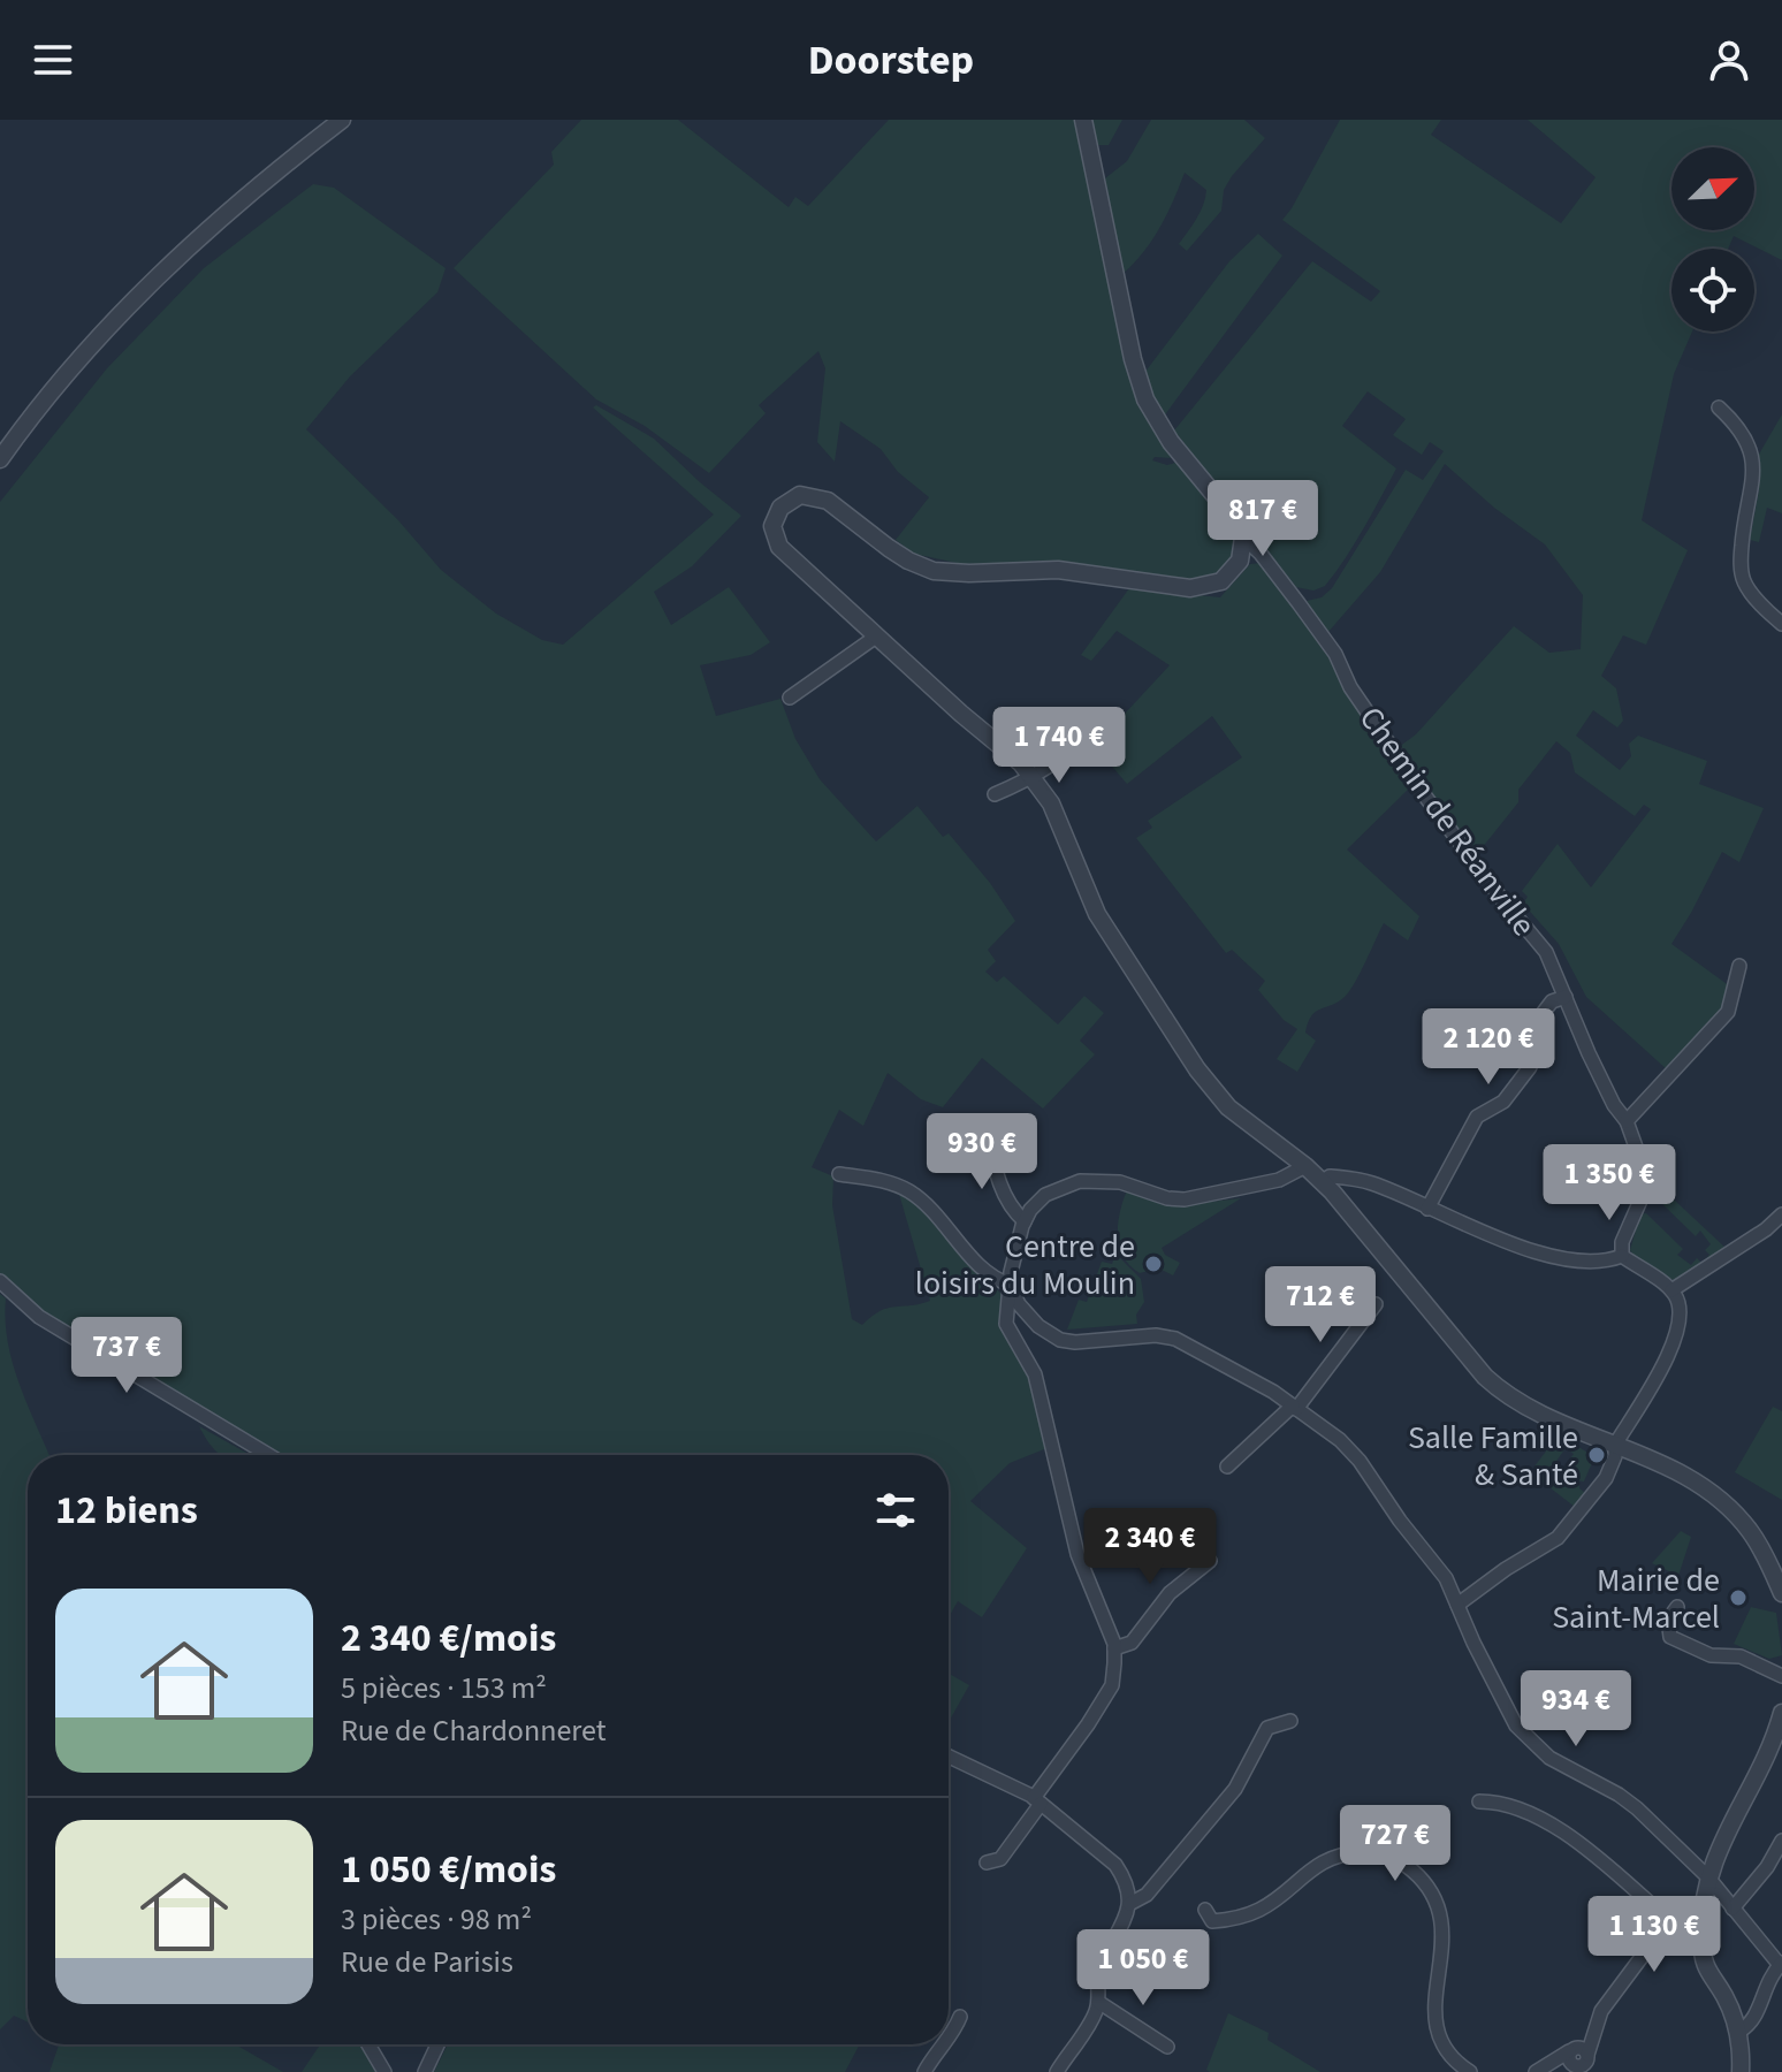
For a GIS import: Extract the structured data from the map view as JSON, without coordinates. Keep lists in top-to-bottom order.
{
  "streets": {
    "street": ["Chemin de Réanville"]
  },
  "places": ["Centre de loisirs du Moulin", "Salle Famille & Santé", "Mairie de Saint-Marcel"],
  "north": "top right",
  "page": {
    "header": "Doorstep",
    "price": [
      "817 €",
      "1 740 €",
      "2 120 €",
      "930 €",
      "1 350 €",
      "712 €",
      "737 €",
      "2 340 €",
      "934 €",
      "727 €",
      "1 130 €",
      "1 050 €"
    ],
    "heading": "12 biens",
    "list": [
      {
        "name": "2 340 €/mois",
        "note": "5 pièces · 153 m² · Rue de Chardonneret"
      },
      {
        "name": "1 050 €/mois",
        "note": "3 pièces · 98 m² · Rue de Parisis"
      }
    ]
  }
}
